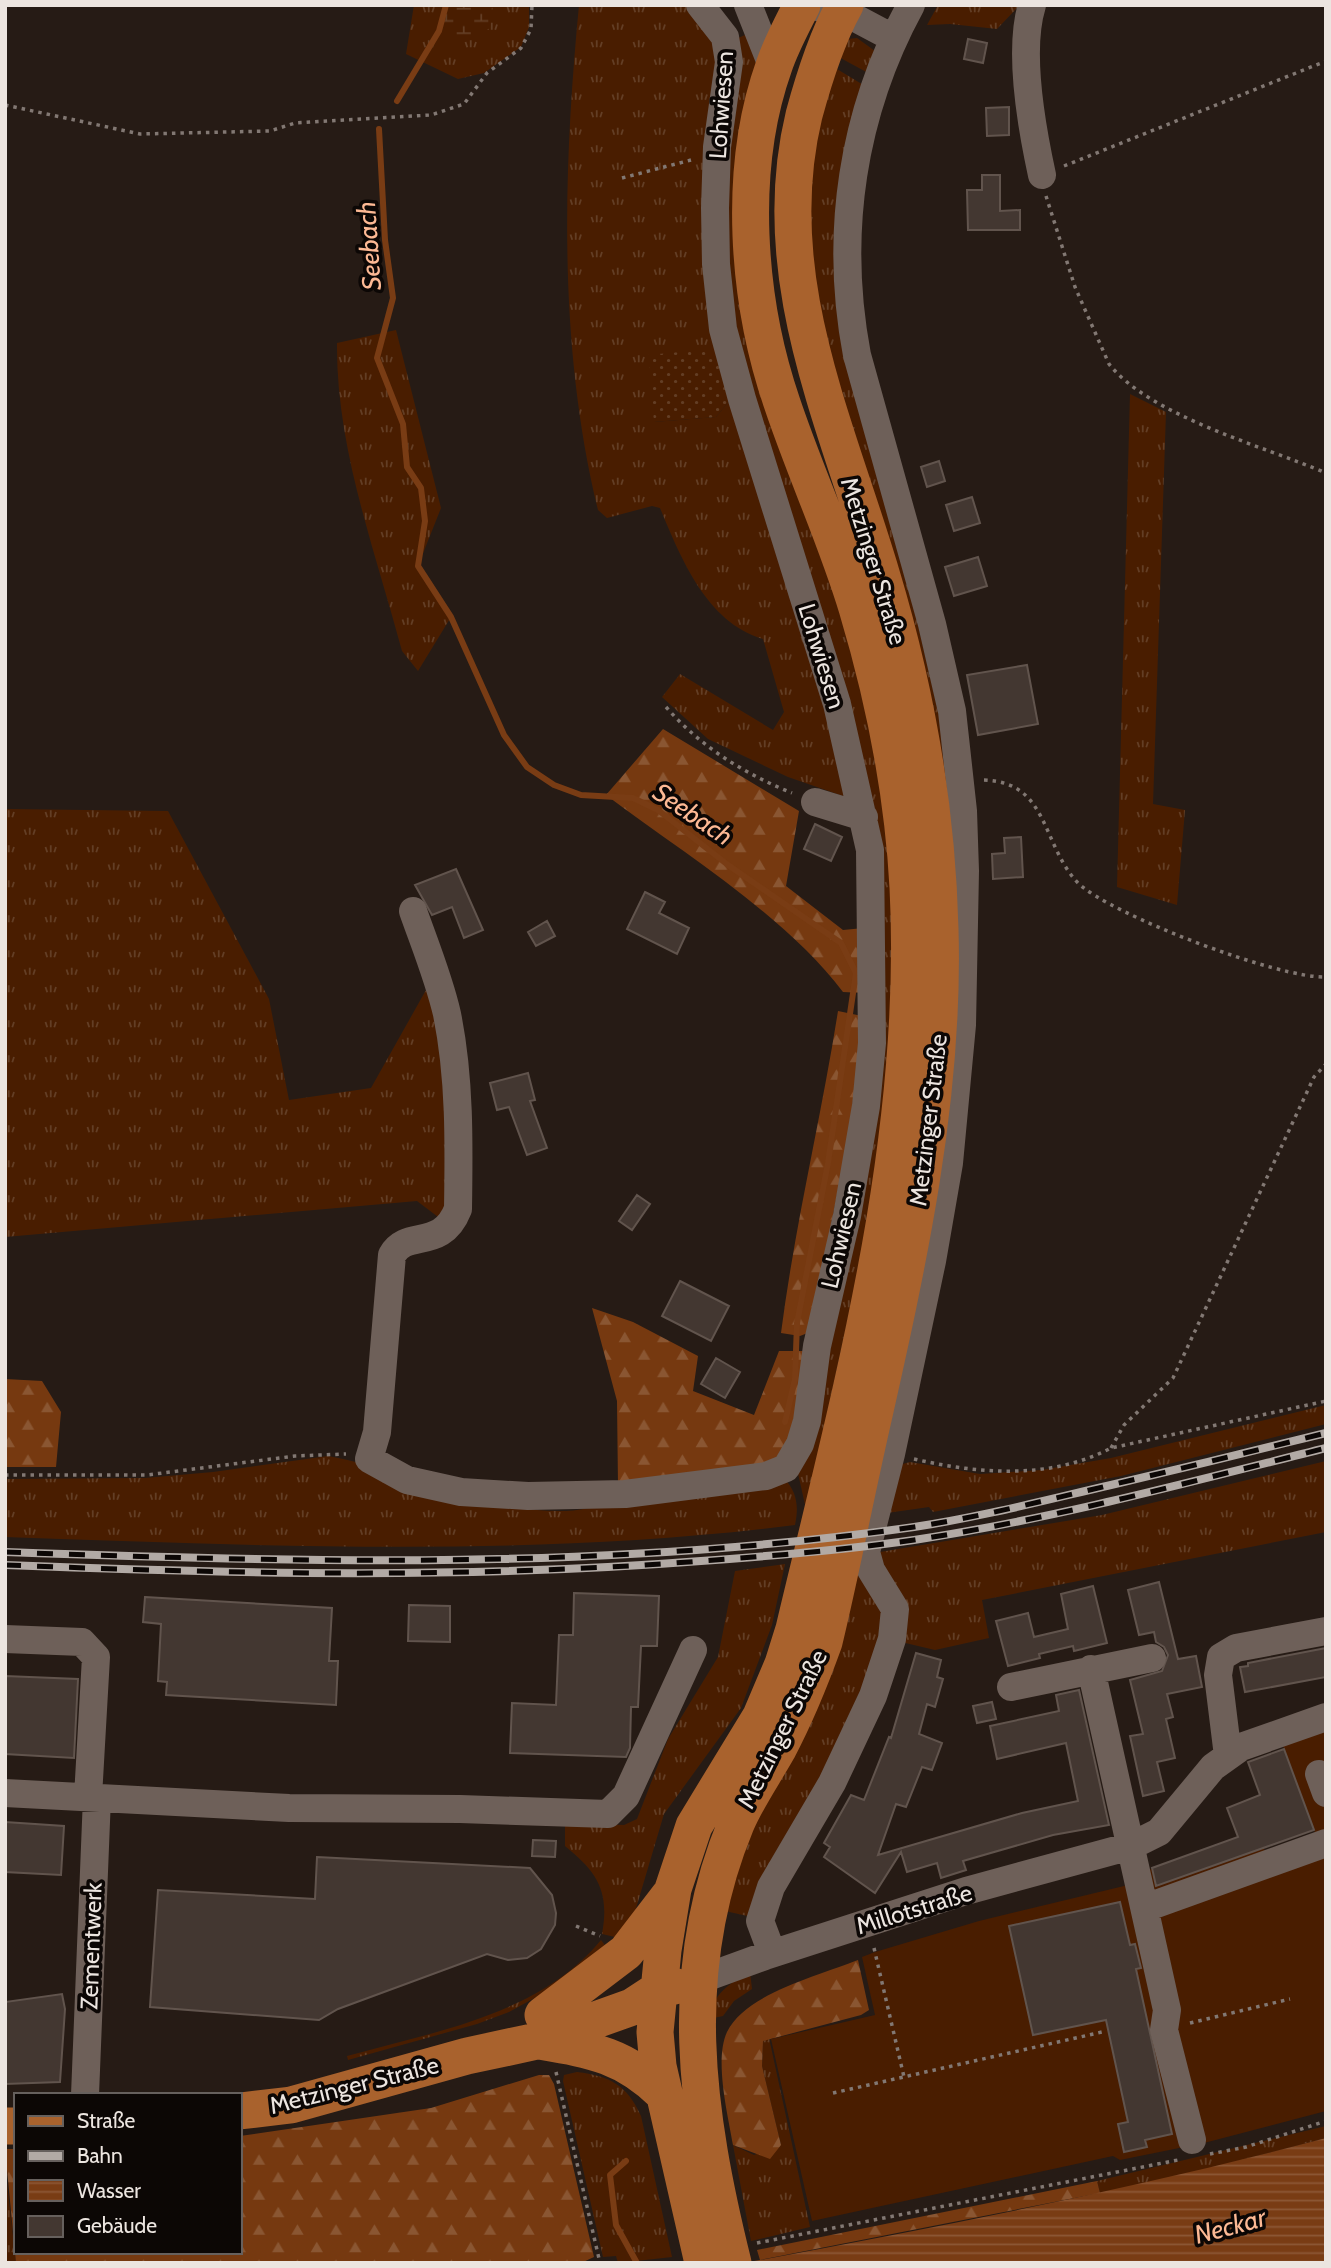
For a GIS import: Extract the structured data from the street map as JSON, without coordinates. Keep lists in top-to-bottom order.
{
  "streets": {
    "main road": ["Metzinger Straße"],
    "street": ["Lohwiesen", "Millotstraße", "Zementwerk"]
  },
  "crossings": [
    ["Metzinger Straße", "Millotstraße"]
  ],
  "water": ["Seebach", "Neckar"],
  "legend": [
    "Straße",
    "Bahn",
    "Wasser",
    "Gebäude"
  ]
}
